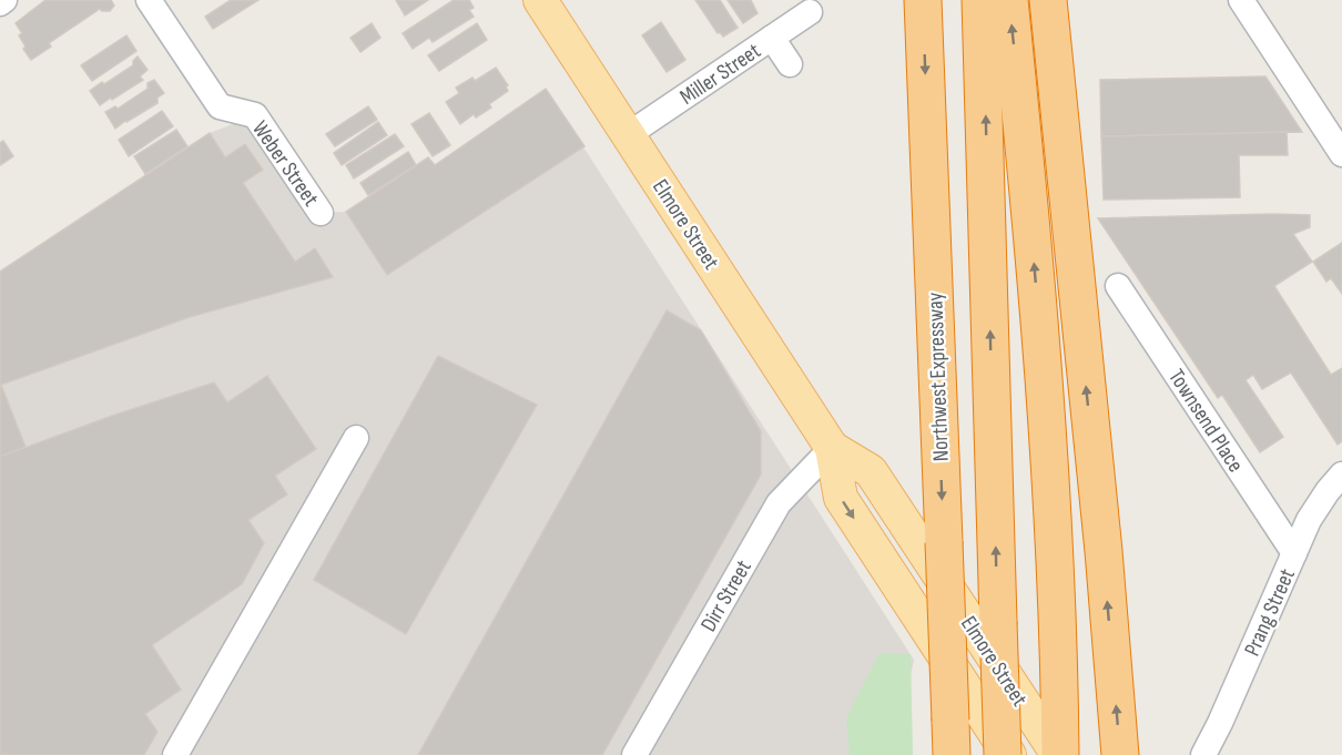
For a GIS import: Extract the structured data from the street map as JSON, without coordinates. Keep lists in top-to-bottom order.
{
  "streets": {
    "highway": ["Northwest Expressway"],
    "main road": ["Elmore Street"],
    "street": [
      "Miller Street",
      "Weber Street",
      "Townsend Place",
      "Dirr Street",
      "Prang Street"
    ]
  },
  "crossings": [
    ["Miller Street", "Elmore Street"],
    ["Elmore Street", "Dirr Street"],
    ["Townsend Place", "Prang Street"]
  ]
}
